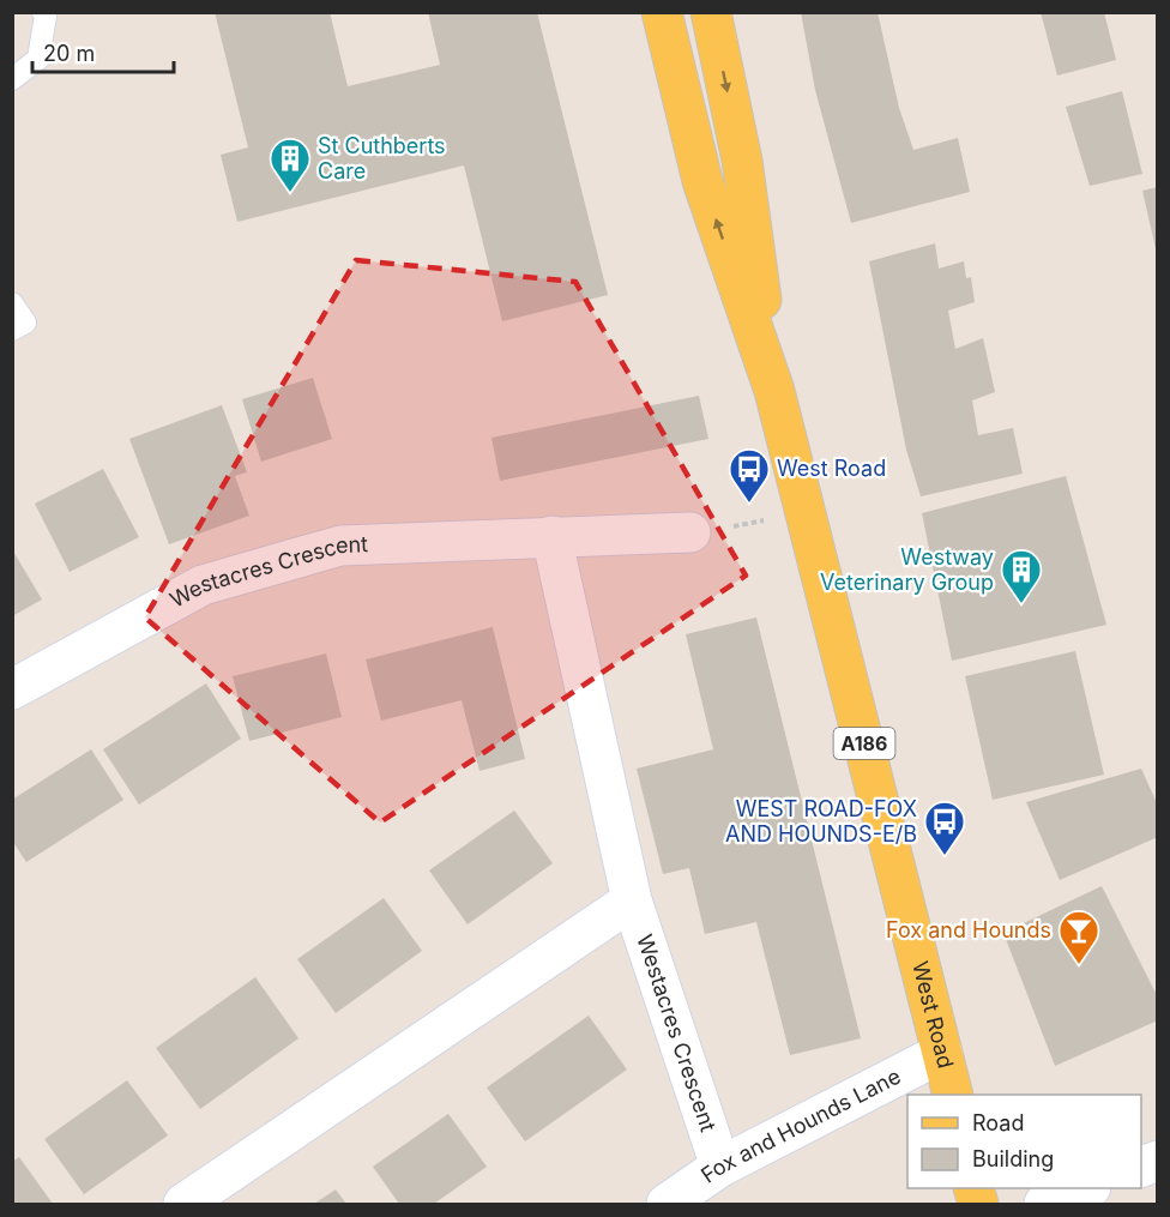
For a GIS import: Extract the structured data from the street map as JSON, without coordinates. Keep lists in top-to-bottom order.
{
  "streets": {
    "main road": ["A186", "West Road"],
    "street": ["Westacres Crescent", "Fox and Hounds Lane"]
  },
  "crossings": [
    ["Westacres Crescent", "Fox and Hounds Lane"],
    ["West Road", "Fox and Hounds Lane"]
  ],
  "places": {
    "building": ["St Cuthberts Care", "Westway Veterinary Group"],
    "bus stop": ["West Road", "WEST ROAD-FOX AND HOUNDS-E/B"],
    "bar": ["Fox and Hounds"]
  },
  "legend": ["Road", "Building"],
  "scale_bar": "20 m"
}
